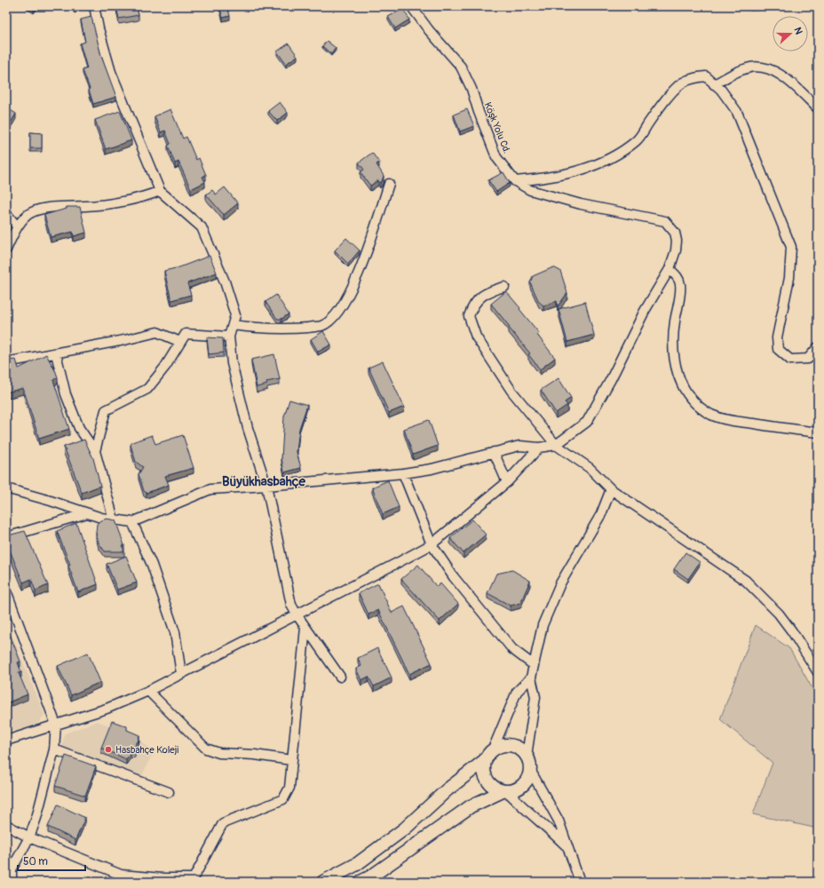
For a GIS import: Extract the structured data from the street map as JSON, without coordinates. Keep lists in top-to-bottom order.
{
  "streets": {
    "street": ["Köşk Yolu Cd."]
  },
  "districts": ["Büyükhasbahçe"],
  "places": ["Hasbahçe Koleji"],
  "scale_bar": "50 m",
  "north": "right"
}
